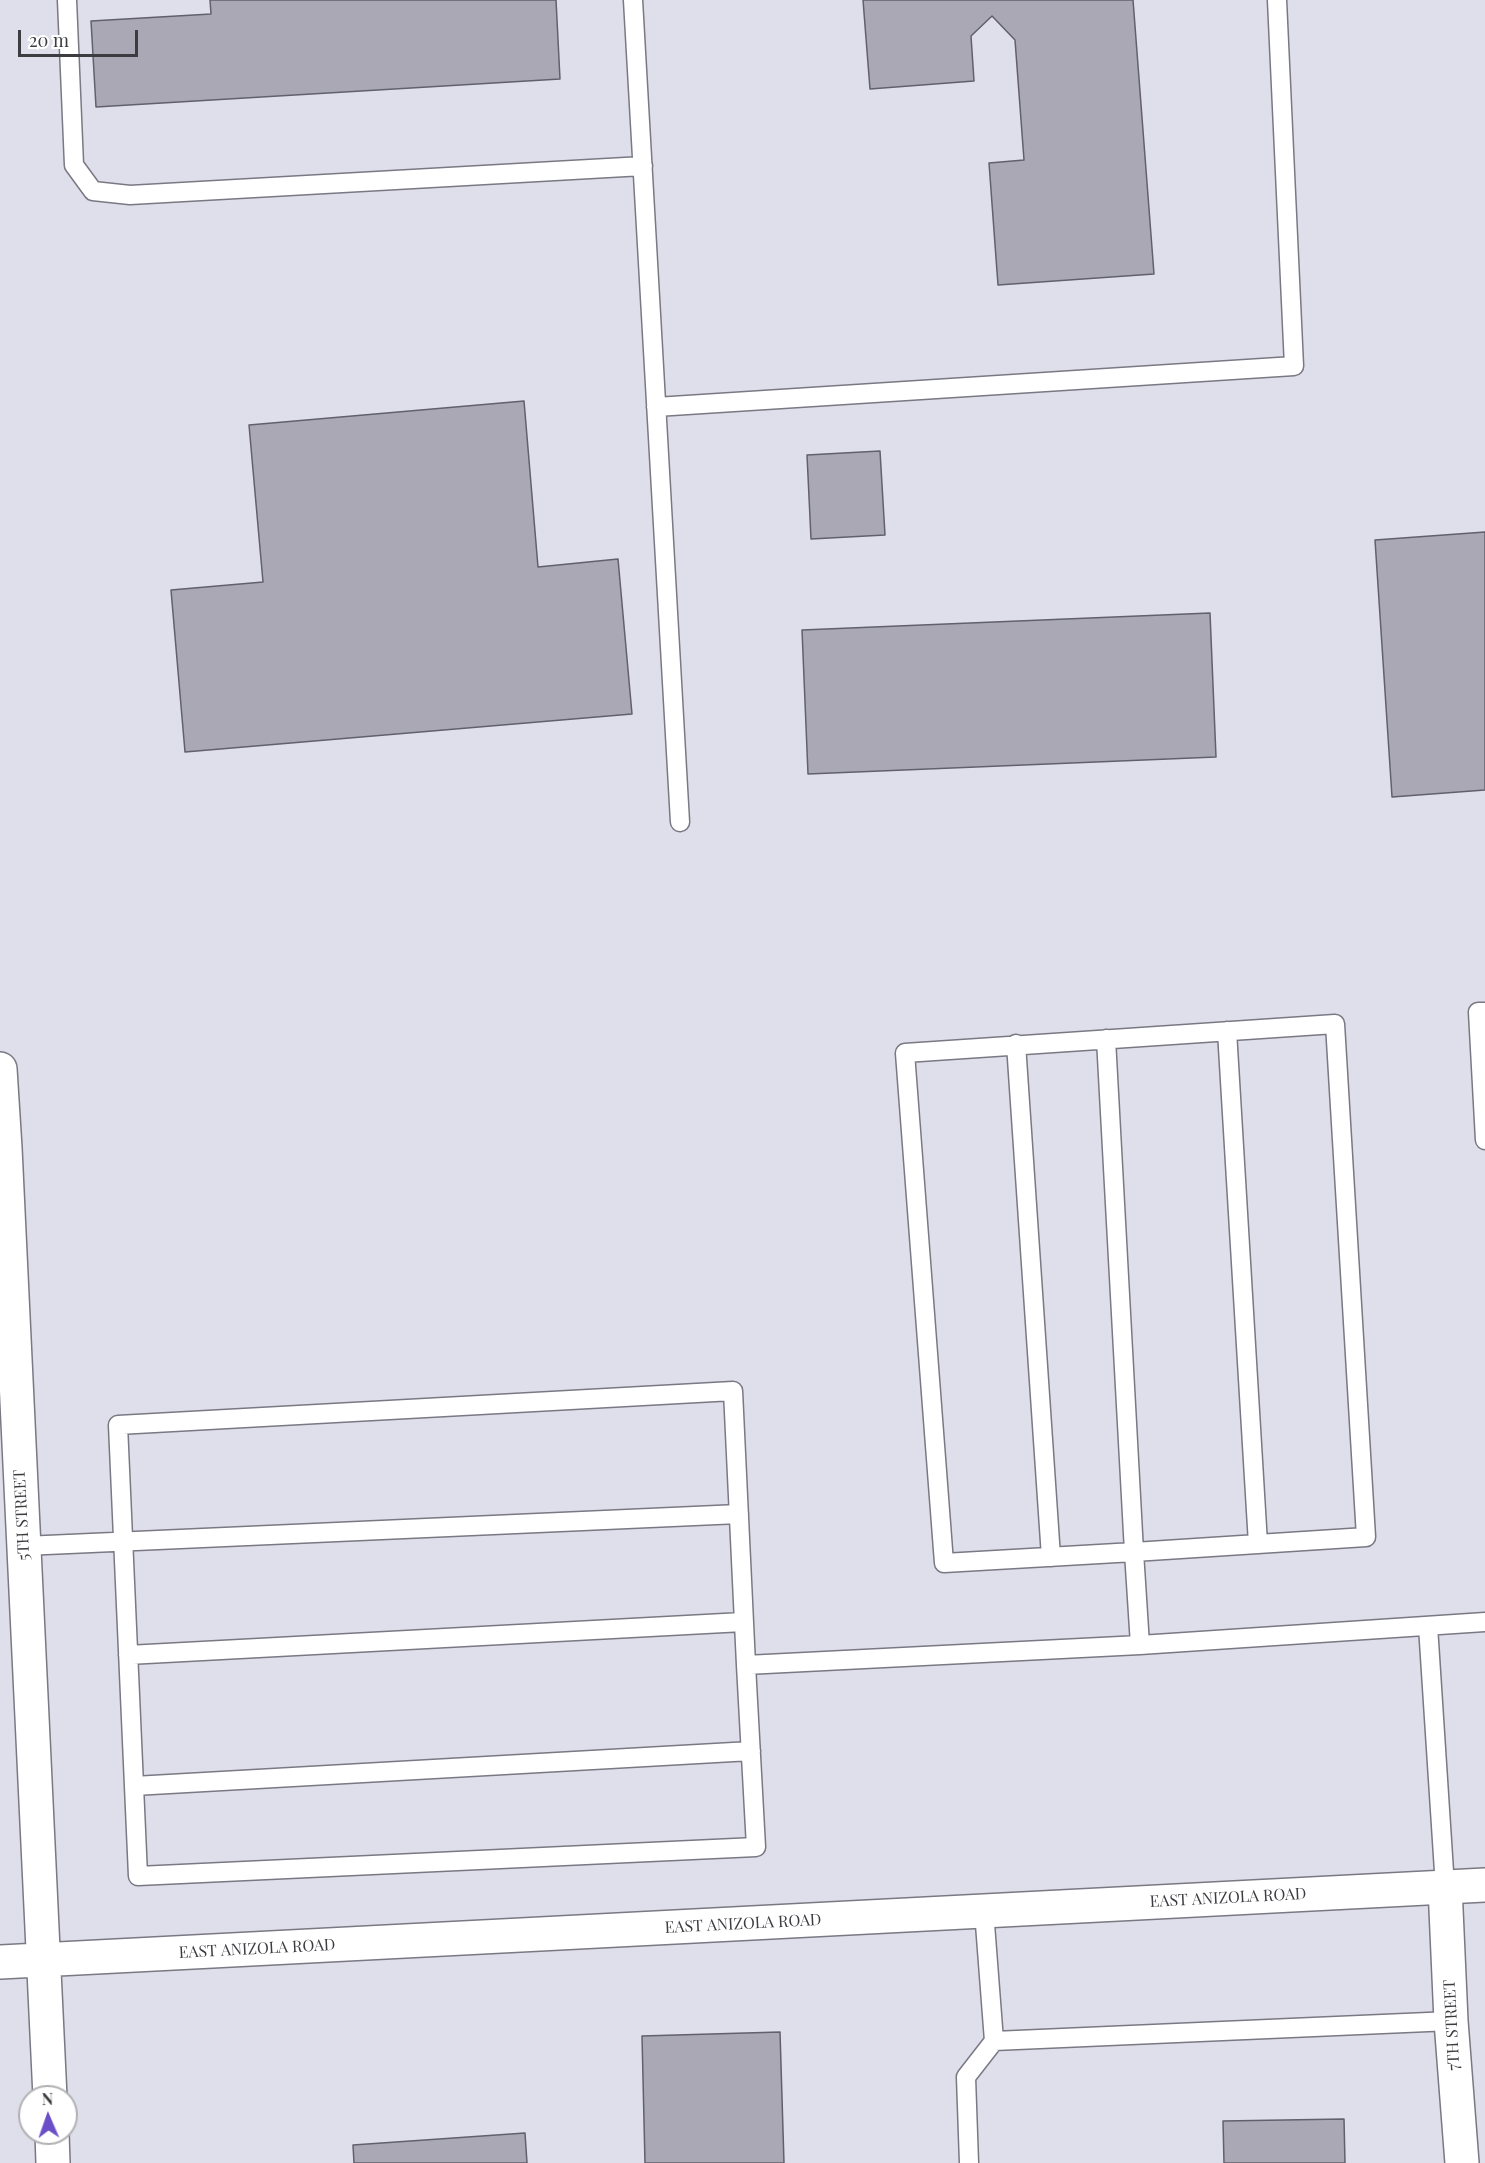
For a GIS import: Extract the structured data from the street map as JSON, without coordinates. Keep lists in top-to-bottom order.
{
  "streets": {
    "street": ["5TH STREET", "EAST ANIZOLA ROAD", "7TH STREET"]
  },
  "crossings": [
    ["5TH STREET", "EAST ANIZOLA ROAD"],
    ["EAST ANIZOLA ROAD", "7TH STREET"]
  ],
  "scale_bar": "20 m",
  "north": "top"
}
